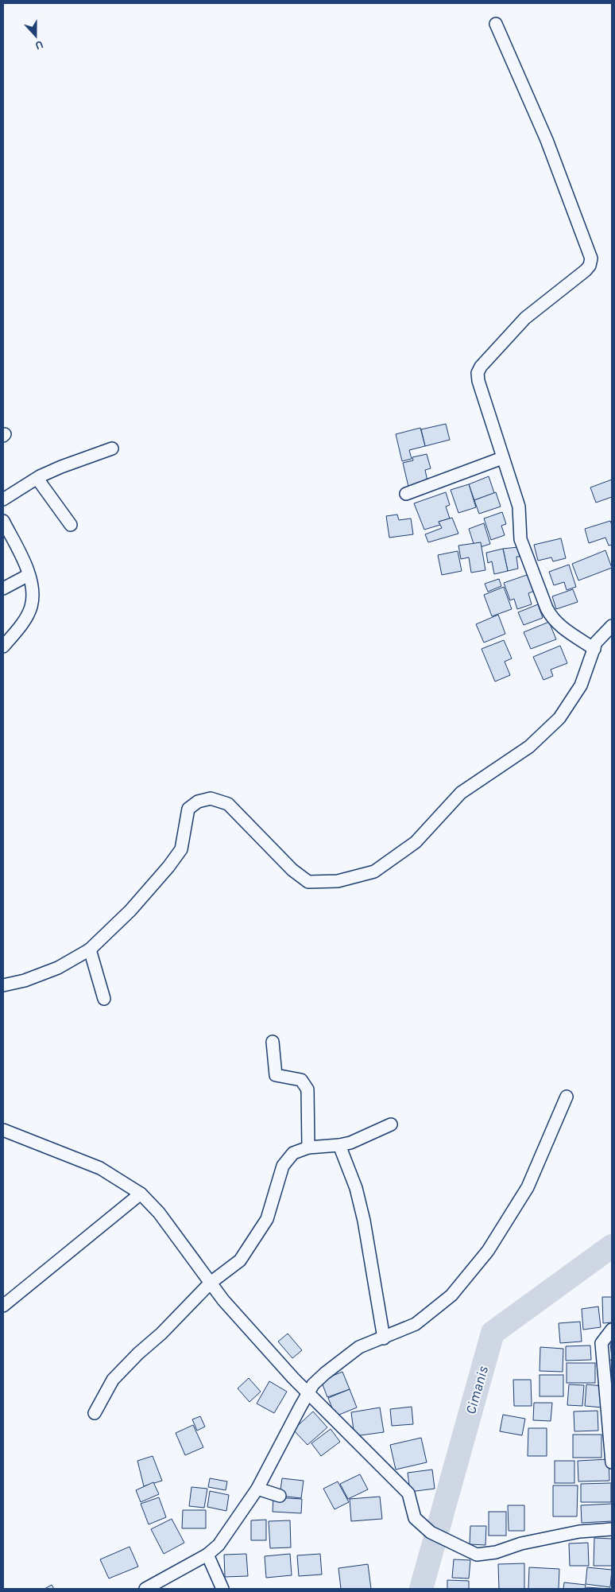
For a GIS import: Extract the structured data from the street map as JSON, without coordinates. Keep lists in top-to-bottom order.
{
  "water": ["Cimanis"],
  "north": "bottom"
}
